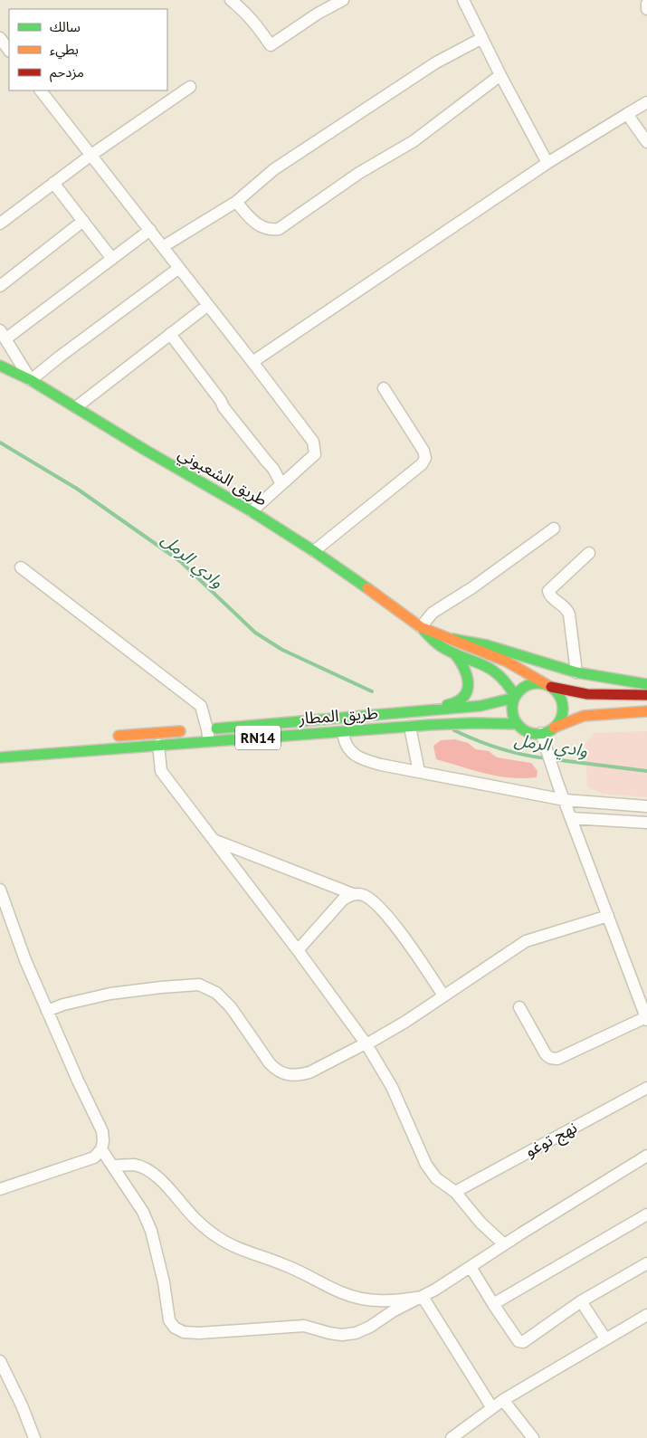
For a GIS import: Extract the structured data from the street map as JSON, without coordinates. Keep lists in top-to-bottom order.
{
  "streets": {
    "main road": ["طريق الشعبوني", "طريق المطار", "RN14"],
    "street": ["نهج توغو"]
  },
  "crossings": [
    ["طريق الشعبوني", "طريق المطار"],
    ["طريق الشعبوني", "RN14"],
    ["طريق المطار", "RN14"]
  ],
  "water": ["وادي الرمل"],
  "legend": ["سالك", "بطيء", "مزدحم"]
}
